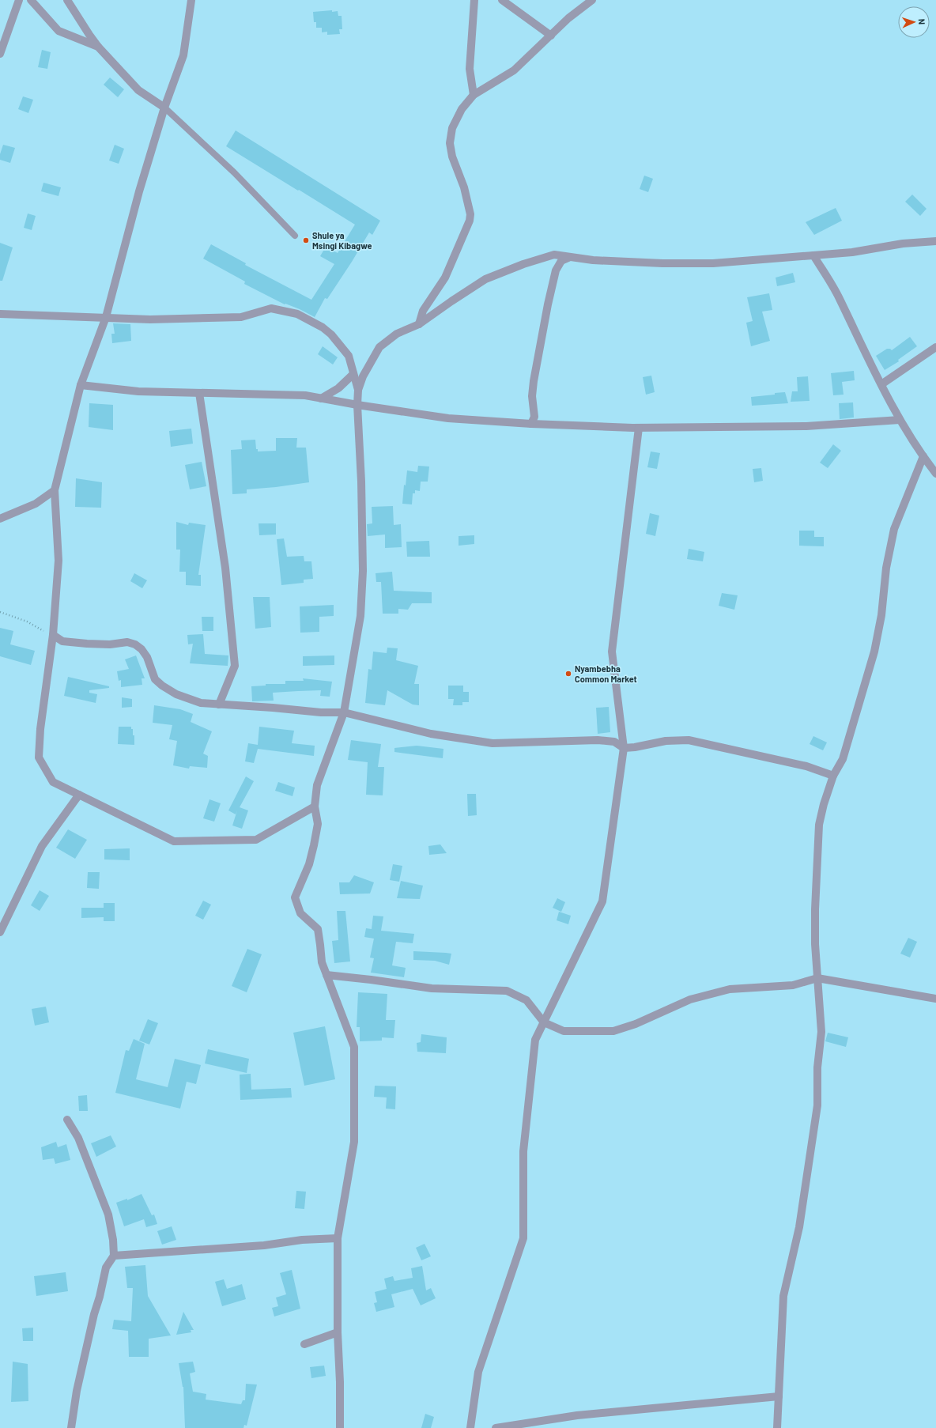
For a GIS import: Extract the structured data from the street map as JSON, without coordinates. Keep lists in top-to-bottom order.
{
  "places": ["Shule ya Msingi Kibagwe", "Nyambebha Common Market"],
  "north": "right"
}
